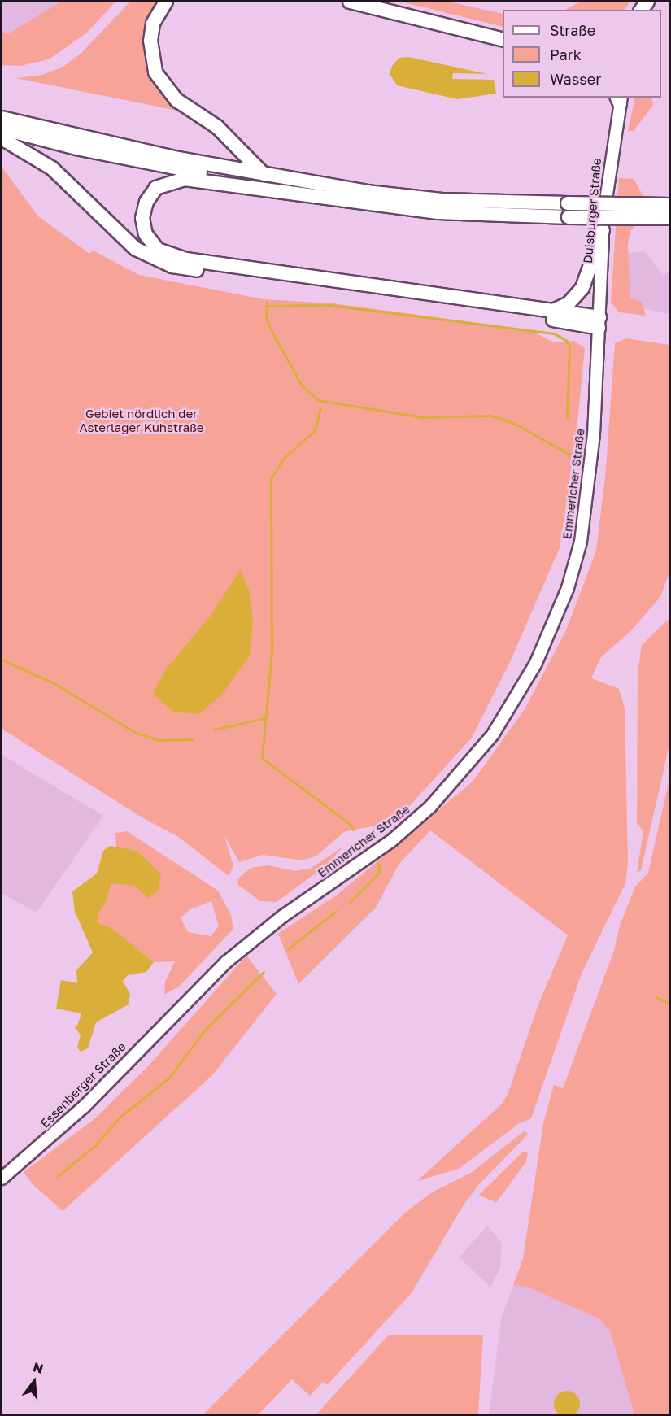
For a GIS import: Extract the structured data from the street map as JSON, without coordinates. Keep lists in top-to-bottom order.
{
  "streets": {
    "main road": ["Duisburger Straße", "Emmericher Straße", "Essenberger Straße"]
  },
  "crossings": [
    ["Duisburger Straße", "Emmericher Straße"],
    ["Emmericher Straße", "Essenberger Straße"]
  ],
  "parks": ["Gebiet nördlich der Asterlager Kuhstraße"],
  "legend": ["Straße", "Park", "Wasser"],
  "north": "top"
}
